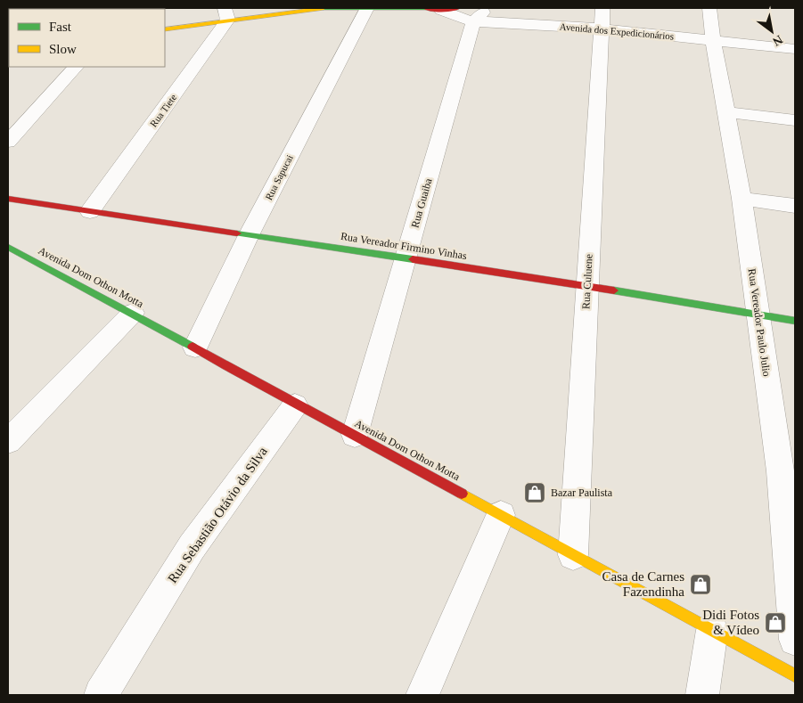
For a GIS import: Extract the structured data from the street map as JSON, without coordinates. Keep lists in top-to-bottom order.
{
  "streets": {
    "main road": ["Rua Vereador Firmino Vinhas", "Avenida Dom Othon Motta"],
    "street": [
      "Avenida dos Expedicionários",
      "Rua Tiete",
      "Rua Sapucai",
      "Rua Guaiba",
      "Rua Culuene",
      "Rua Vereador Paulo Julio",
      "Rua Sebastião Otávio da Silva"
    ]
  },
  "crossings": [
    ["Avenida dos Expedicionários", "Rua Guaiba"],
    ["Avenida dos Expedicionários", "Rua Culuene"],
    ["Avenida dos Expedicionários", "Rua Vereador Paulo Julio"],
    ["Rua Tiete", "Rua Vereador Firmino Vinhas"],
    ["Rua Sapucai", "Rua Vereador Firmino Vinhas"],
    ["Rua Sapucai", "Avenida Dom Othon Motta"],
    ["Rua Guaiba", "Rua Vereador Firmino Vinhas"],
    ["Rua Guaiba", "Avenida Dom Othon Motta"],
    ["Rua Vereador Firmino Vinhas", "Rua Culuene"],
    ["Rua Vereador Firmino Vinhas", "Rua Vereador Paulo Julio"],
    ["Avenida Dom Othon Motta", "Rua Culuene"],
    ["Avenida Dom Othon Motta", "Rua Sebastião Otávio da Silva"]
  ],
  "places": {
    "shop": ["Bazar Paulista", "Casa de Carnes Fazendinha", "Didi Fotos & Vídeo"]
  },
  "legend": ["Fast", "Slow"],
  "north": "bottom right"
}
